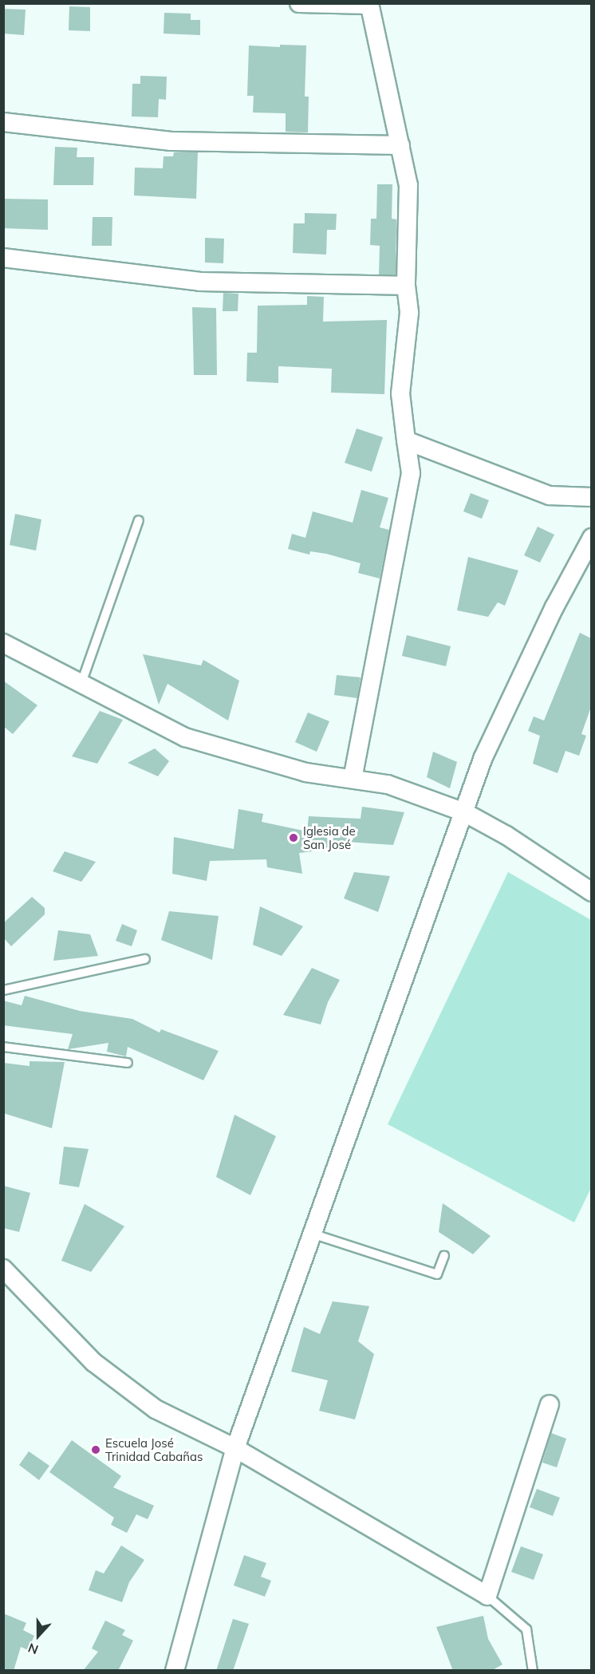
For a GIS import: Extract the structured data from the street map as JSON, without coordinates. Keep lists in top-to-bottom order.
{
  "places": ["Iglesia de San José", "Escuela José Trinidad Cabañas"],
  "north": "bottom"
}
